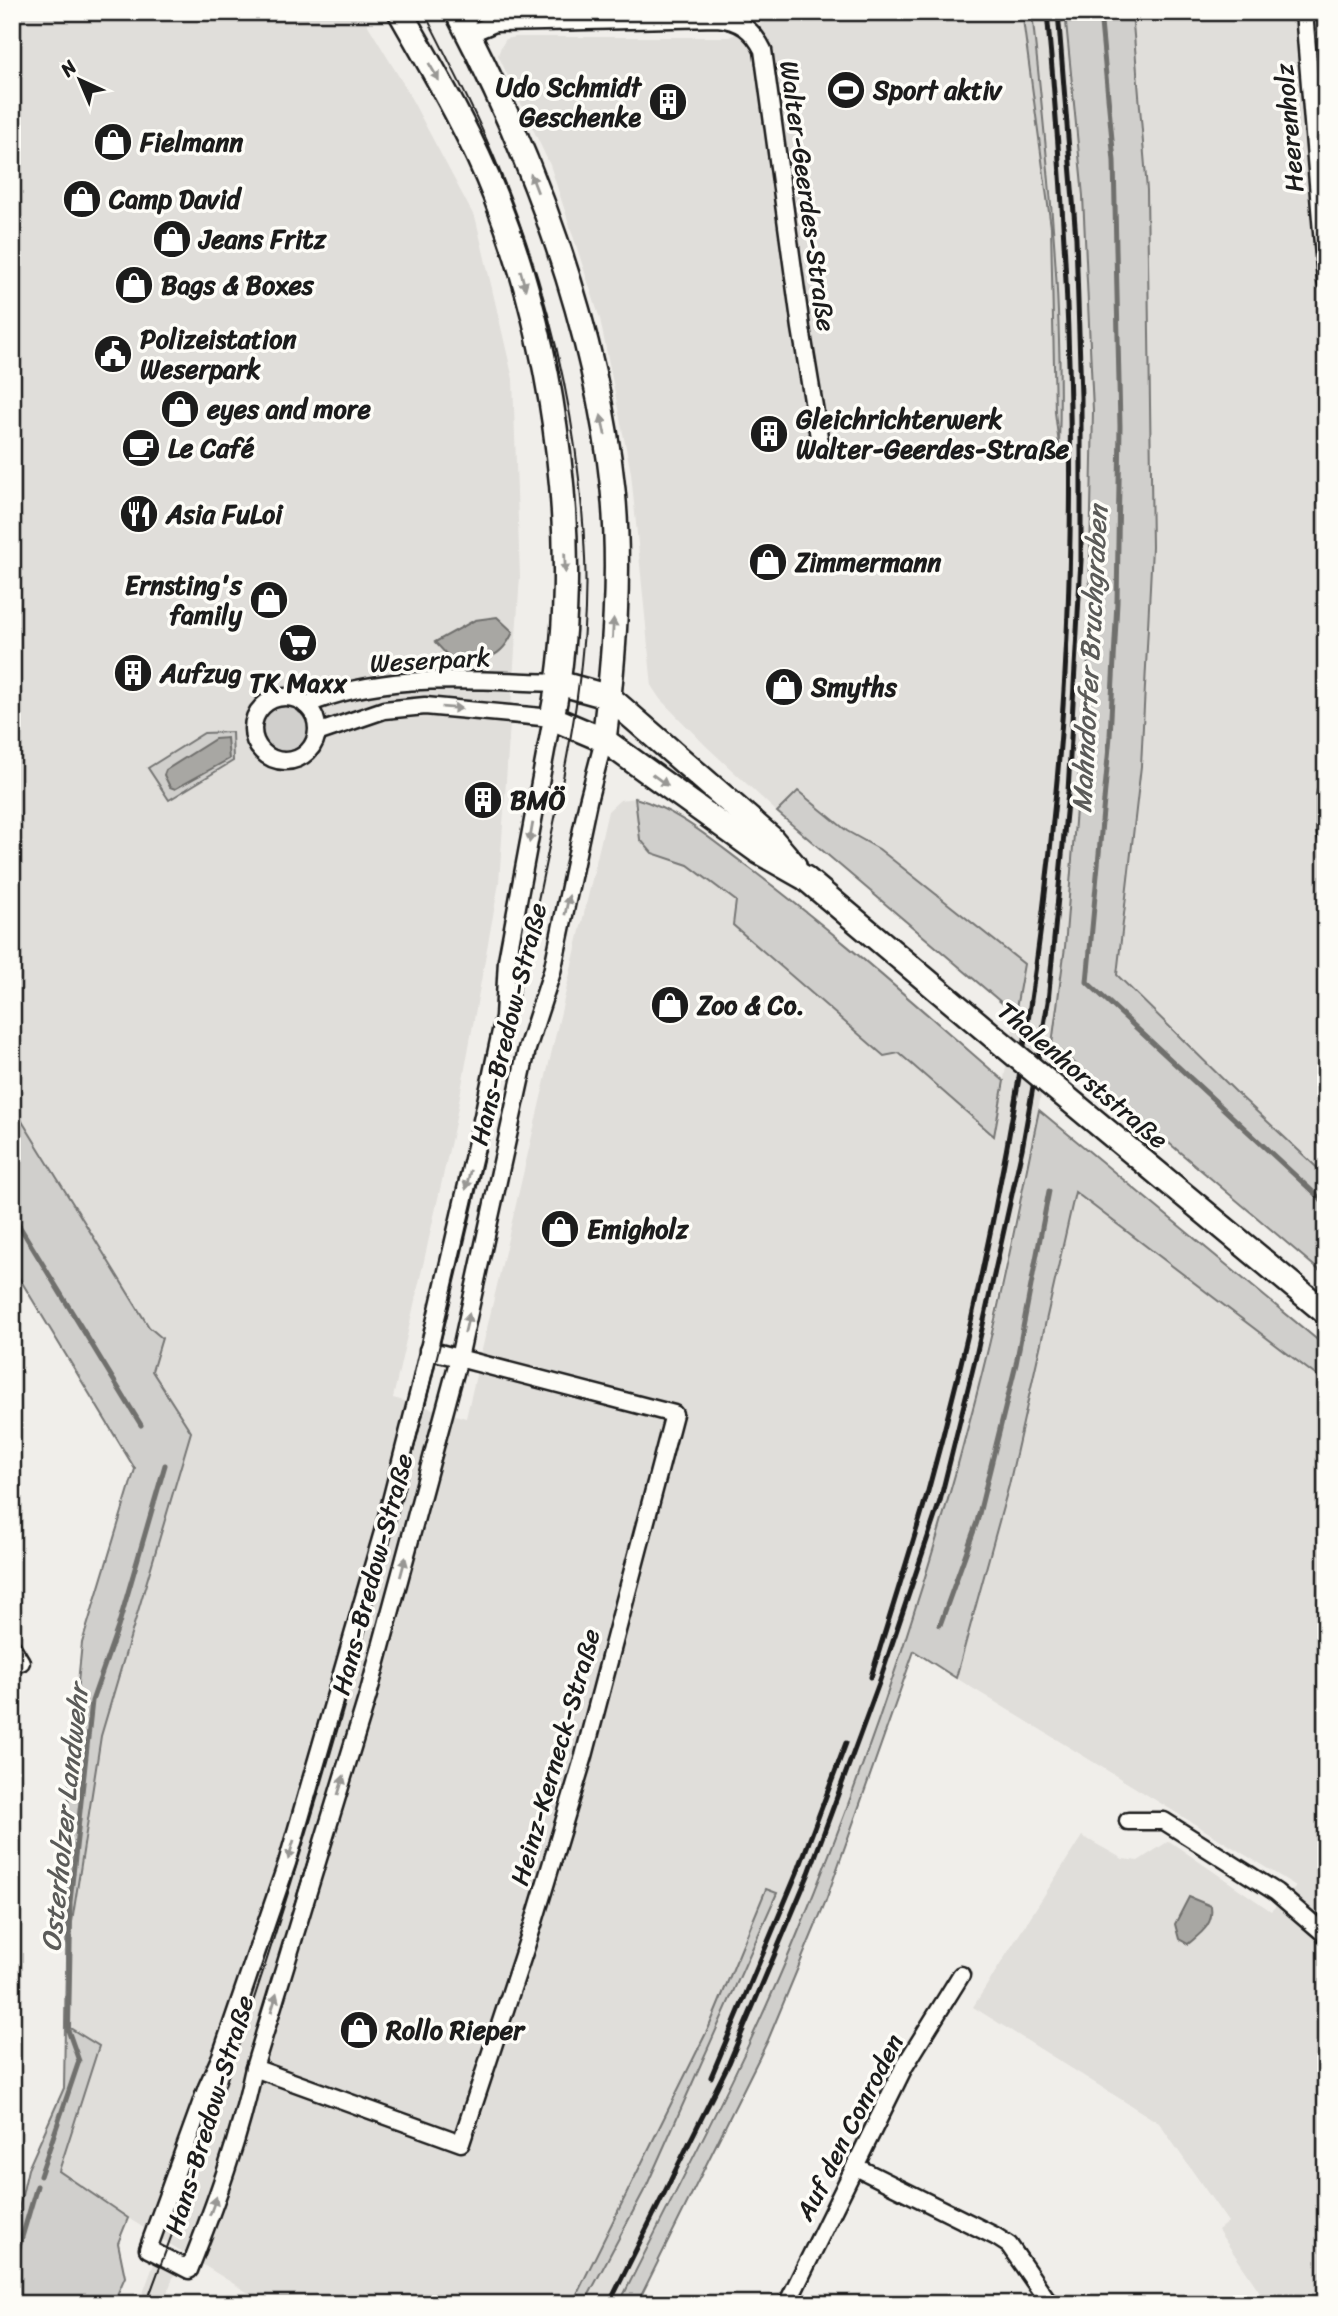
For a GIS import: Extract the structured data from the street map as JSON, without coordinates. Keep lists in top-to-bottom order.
{
  "streets": {
    "main road": ["Hans-Bredow-Straße", "Thalenhorststraße"],
    "street": [
      "Heerenholz",
      "Walter-Geerdes-Straße",
      "Weserpark",
      "Heinz-Kerneck-Straße",
      "Auf den Conroden"
    ]
  },
  "crossings": [
    ["Walter-Geerdes-Straße", "Hans-Bredow-Straße"],
    ["Weserpark", "Hans-Bredow-Straße"],
    ["Weserpark", "Thalenhorststraße"],
    ["Hans-Bredow-Straße", "Thalenhorststraße"],
    ["Hans-Bredow-Straße", "Heinz-Kerneck-Straße"]
  ],
  "water": ["Mahndorfer Bruchgraben", "Osterholzer Landwehr"],
  "places": {
    "sports": ["Sport aktiv"],
    "building": [
      "Udo Schmidt Geschenke",
      "Gleichrichterwerk Walter-Geerdes-Straße",
      "Aufzug",
      "BMÖ"
    ],
    "shop": [
      "Fielmann",
      "Camp David",
      "Jeans Fritz",
      "Bags & Boxes",
      "eyes and more",
      "Zimmermann",
      "Ernsting's family",
      "Smyths",
      "Zoo & Co.",
      "Emigholz",
      "Rollo Rieper"
    ],
    "public building": ["Polizeistation Weserpark"],
    "cafe": ["Le Café"],
    "restaurant": ["Asia FuLoi"],
    "supermarket": ["TK Maxx"]
  },
  "north": "top left"
}
